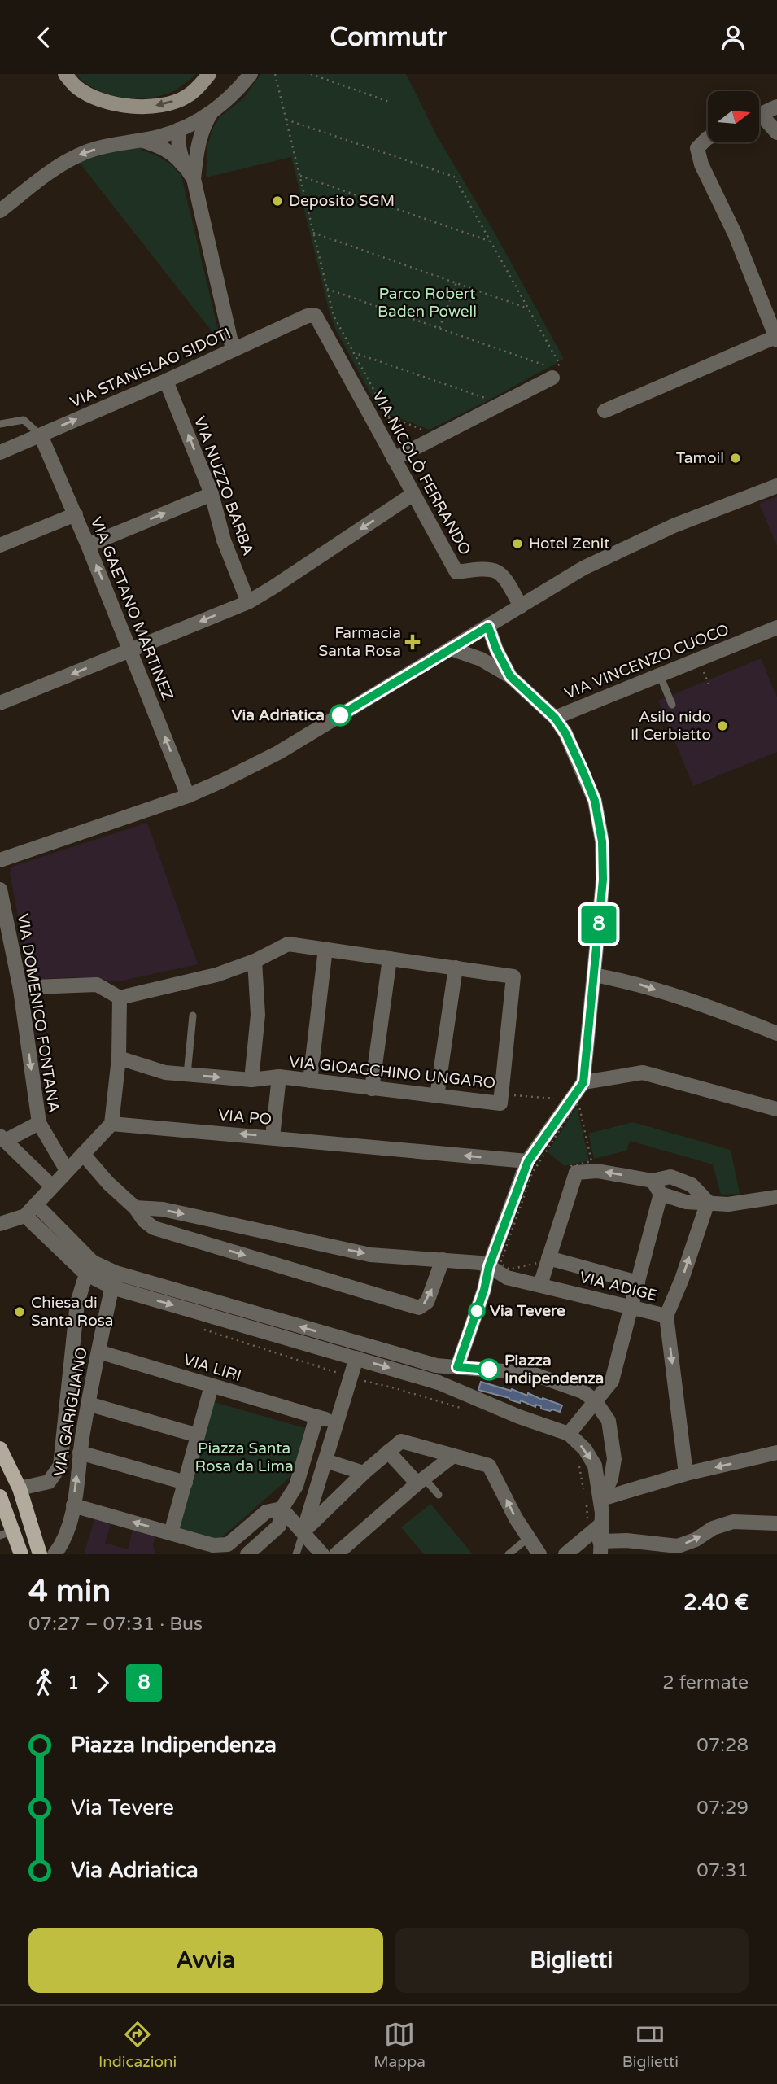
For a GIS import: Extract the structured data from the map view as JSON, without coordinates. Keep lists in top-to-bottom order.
{
  "streets": {
    "street": [
      "VIA STANISLAO SIDOTI",
      "VIA NICOLÒ FERRANDO",
      "VIA NUZZO BARBA",
      "VIA GAETANO MARTINEZ",
      "VIA VINCENZO CUOCO",
      "VIA DOMENICO FONTANA",
      "VIA GIOACCHINO UNGARO",
      "VIA PO",
      "VIA ADIGE",
      "VIA LIRI",
      "VIA GARIGLIANO"
    ]
  },
  "crossings": [
    ["VIA STANISLAO SIDOTI", "VIA NICOLÒ FERRANDO"],
    ["VIA STANISLAO SIDOTI", "VIA NUZZO BARBA"],
    ["VIA STANISLAO SIDOTI", "VIA GAETANO MARTINEZ"],
    ["VIA LIRI", "VIA GARIGLIANO"]
  ],
  "one_way": ["VIA NUZZO BARBA", "VIA GAETANO MARTINEZ", "VIA PO"],
  "parks": ["Parco Robert Baden Powell", "Piazza Santa Rosa da Lima"],
  "places": {
    "other": [
      "Deposito SGM",
      "Tamoil",
      "Hotel Zenit",
      "Via Adriatica",
      "Asilo nido Il Cerbiatto",
      "Via Tevere",
      "Chiesa di Santa Rosa",
      "Piazza Indipendenza"
    ],
    "health": ["Farmacia Santa Rosa"]
  },
  "lines": ["bus line 8"],
  "north": "right",
  "page": {
    "header": "Commutr",
    "on_map": "8",
    "heading": ["4 min", "07:27 – 07:31 · Bus", "2.40 €"],
    "legs": ["1", "8", "2 fermate"],
    "list": [
      {
        "name": "Piazza Indipendenza",
        "value": "07:28"
      },
      {
        "name": "Via Tevere",
        "value": "07:29"
      },
      {
        "name": "Via Adriatica",
        "value": "07:31"
      }
    ],
    "buttons": ["Avvia", "Biglietti"],
    "tabs": ["Indicazioni", "Mappa", "Biglietti"]
  }
}
